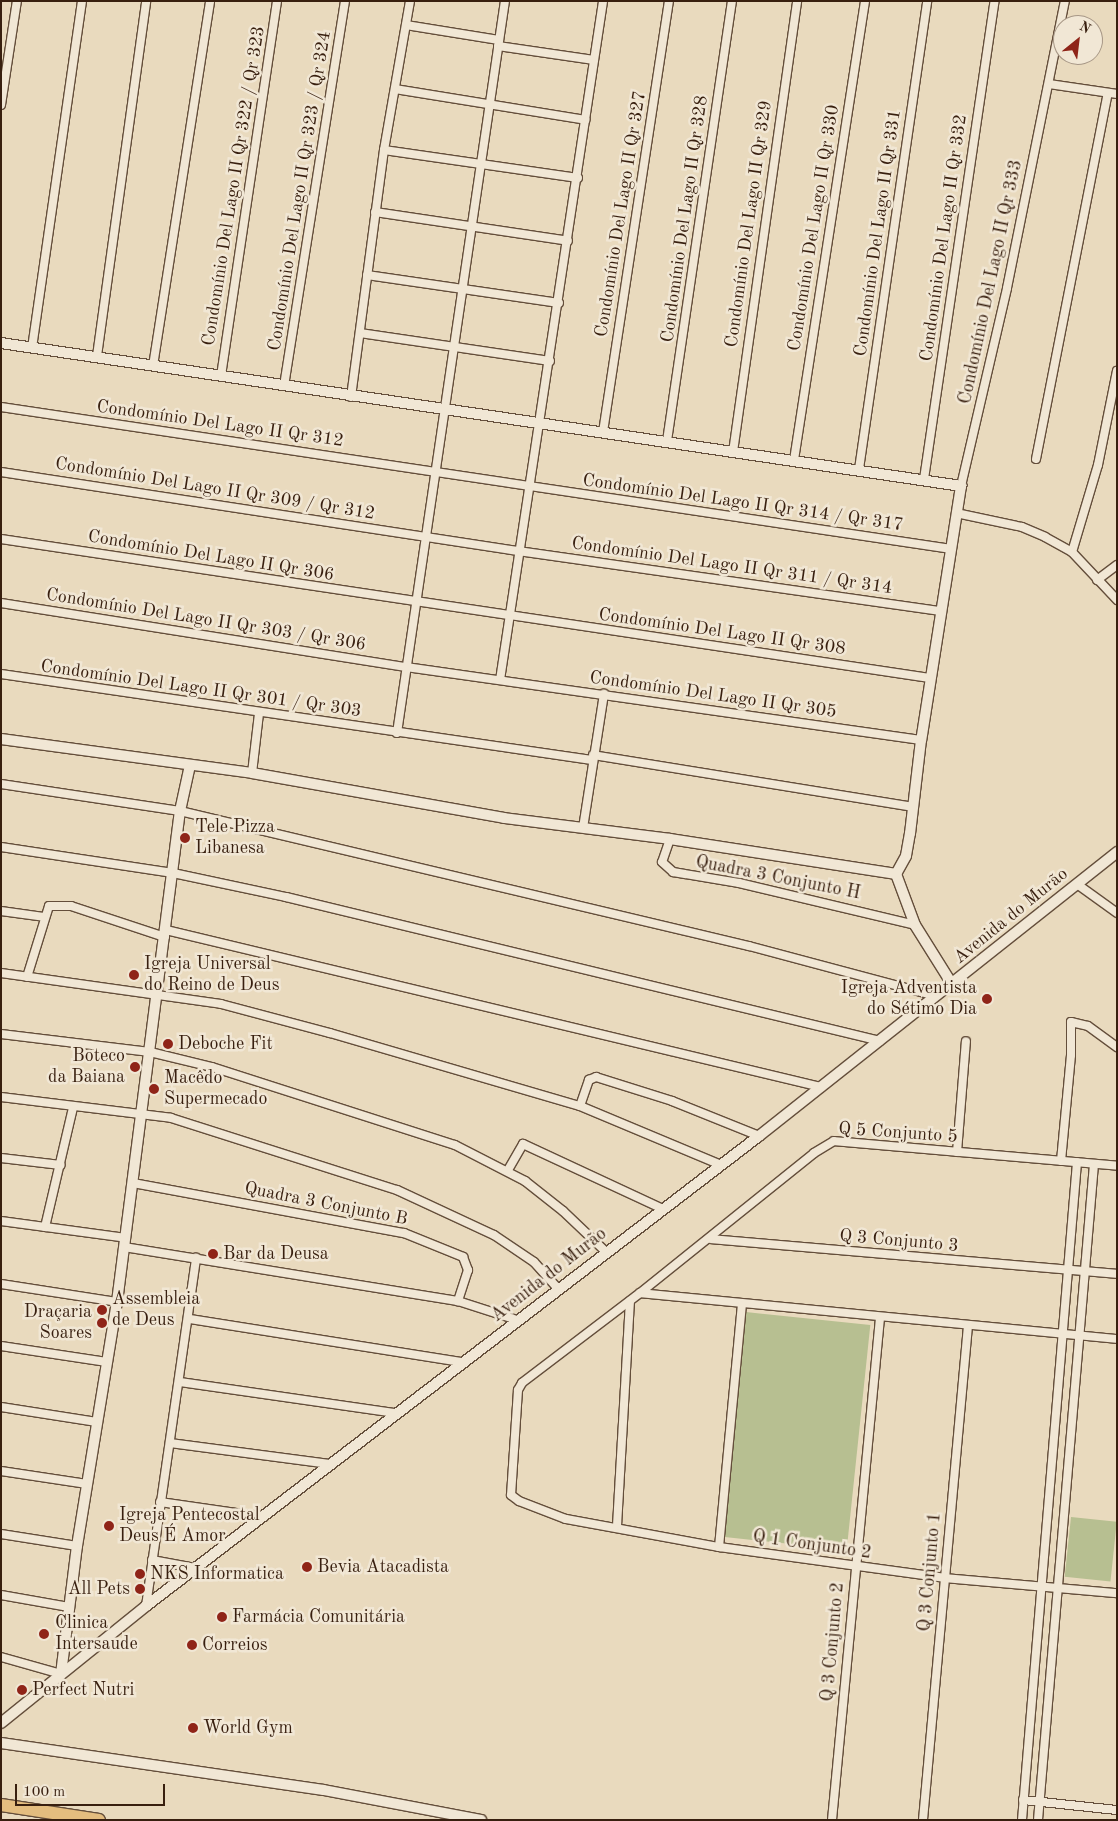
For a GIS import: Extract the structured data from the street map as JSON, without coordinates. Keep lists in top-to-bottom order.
{
  "streets": {
    "street": [
      "Condomínio Del Lago II Qr 322 / Qr 323",
      "Condomínio Del Lago II Qr 323 / Qr 324",
      "Condomínio Del Lago II Qr 327",
      "Condomínio Del Lago II Qr 328",
      "Condomínio Del Lago II Qr 329",
      "Condomínio Del Lago II Qr 330",
      "Condomínio Del Lago II Qr 331",
      "Condomínio Del Lago II Qr 332",
      "Condomínio Del Lago II Qr 333",
      "Condomínio Del Lago II Qr 312",
      "Condomínio Del Lago II Qr 309 / Qr 312",
      "Condomínio Del Lago II Qr 314 / Qr 317",
      "Condomínio Del Lago II Qr 306",
      "Condomínio Del Lago II Qr 311 / Qr 314",
      "Condomínio Del Lago II Qr 303 / Qr 306",
      "Condomínio Del Lago II Qr 308",
      "Condomínio Del Lago II Qr 301 / Qr 303",
      "Condomínio Del Lago II Qr 305",
      "Quadra 3 Conjunto H",
      "Avenida do Murão",
      "Q 5 Conjunto 5",
      "Quadra 3 Conjunto B",
      "Q 3 Conjunto 3",
      "Q 1 Conjunto 2",
      "Q 3 Conjunto 1",
      "Q 3 Conjunto 2"
    ]
  },
  "crossings": [
    ["Condomínio Del Lago II Qr 312", "Condomínio Del Lago II Qr 314 / Qr 317"],
    ["Condomínio Del Lago II Qr 309 / Qr 312", "Condomínio Del Lago II Qr 311 / Qr 314"],
    ["Condomínio Del Lago II Qr 306", "Condomínio Del Lago II Qr 308"],
    ["Condomínio Del Lago II Qr 303 / Qr 306", "Condomínio Del Lago II Qr 305"],
    ["Q 5 Conjunto 5", "Q 3 Conjunto 3"],
    ["Q 5 Conjunto 5", "Q 1 Conjunto 2"],
    ["Q 1 Conjunto 2", "Q 3 Conjunto 1"],
    ["Q 1 Conjunto 2", "Q 3 Conjunto 2"]
  ],
  "places": [
    "Tele Pizza Libanesa",
    "Igreja Universal do Reino de Deus",
    "Igreja Adventista do Sétimo Dia",
    "Deboche Fit",
    "Boteco da Baiana",
    "Macêdo Supermecado",
    "Bar da Deusa",
    "Assembleia de Deus",
    "Draçaria Soares",
    "Igreja Pentecostal Deus É Amor",
    "Bevia Atacadista",
    "NKS Informatica",
    "All Pets",
    "Farmácia Comunitária",
    "Clinica Intersaude",
    "Correios",
    "Perfect Nutri",
    "World Gym"
  ],
  "scale_bar": "100 m",
  "north": "top right"
}
